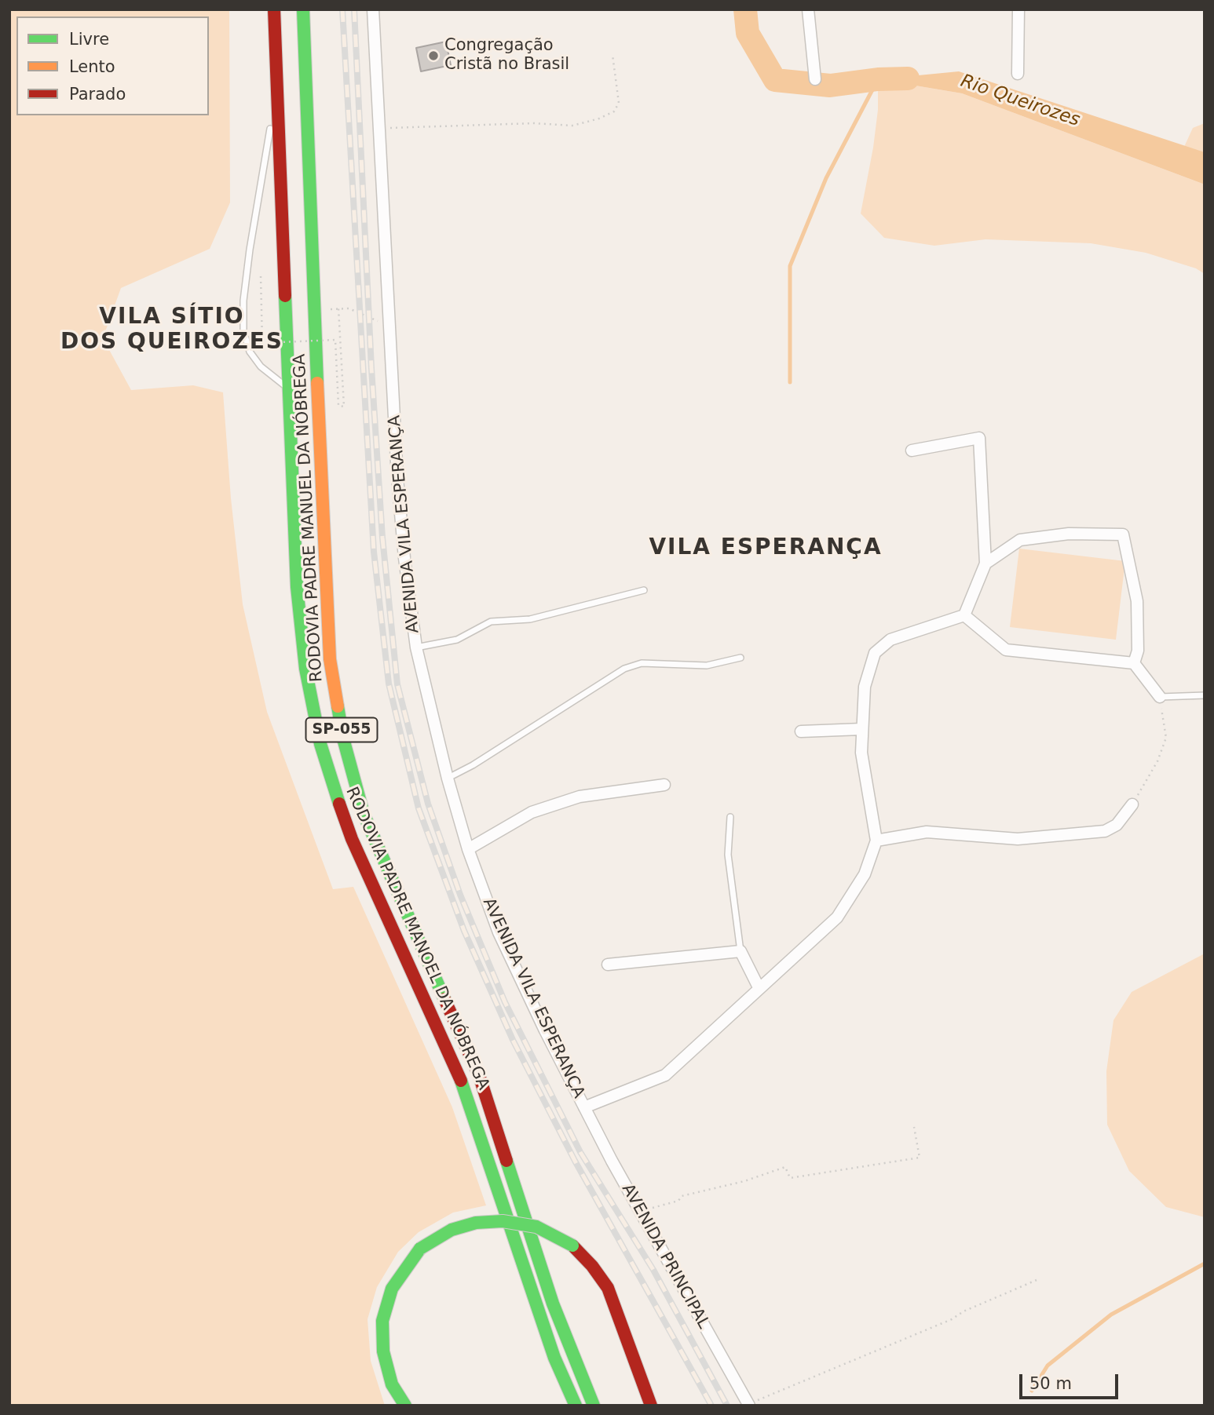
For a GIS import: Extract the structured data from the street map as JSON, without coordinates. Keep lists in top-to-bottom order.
{
  "streets": {
    "highway": ["RODOVIA PADRE MANUEL DA NÓBREGA", "SP-055", "RODOVIA PADRE MANOEL DA NÓBREGA"],
    "street": ["AVENIDA VILA ESPERANÇA", "AVENIDA PRINCIPAL"]
  },
  "crossings": [
    ["AVENIDA VILA ESPERANÇA", "AVENIDA PRINCIPAL"]
  ],
  "districts": ["VILA SÍTIO DOS QUEIROZES", "VILA ESPERANÇA"],
  "water": ["Rio Queirozes"],
  "places": ["Congregação Cristã no Brasil"],
  "legend": ["Livre", "Lento", "Parado"],
  "scale_bar": "50 m"
}
